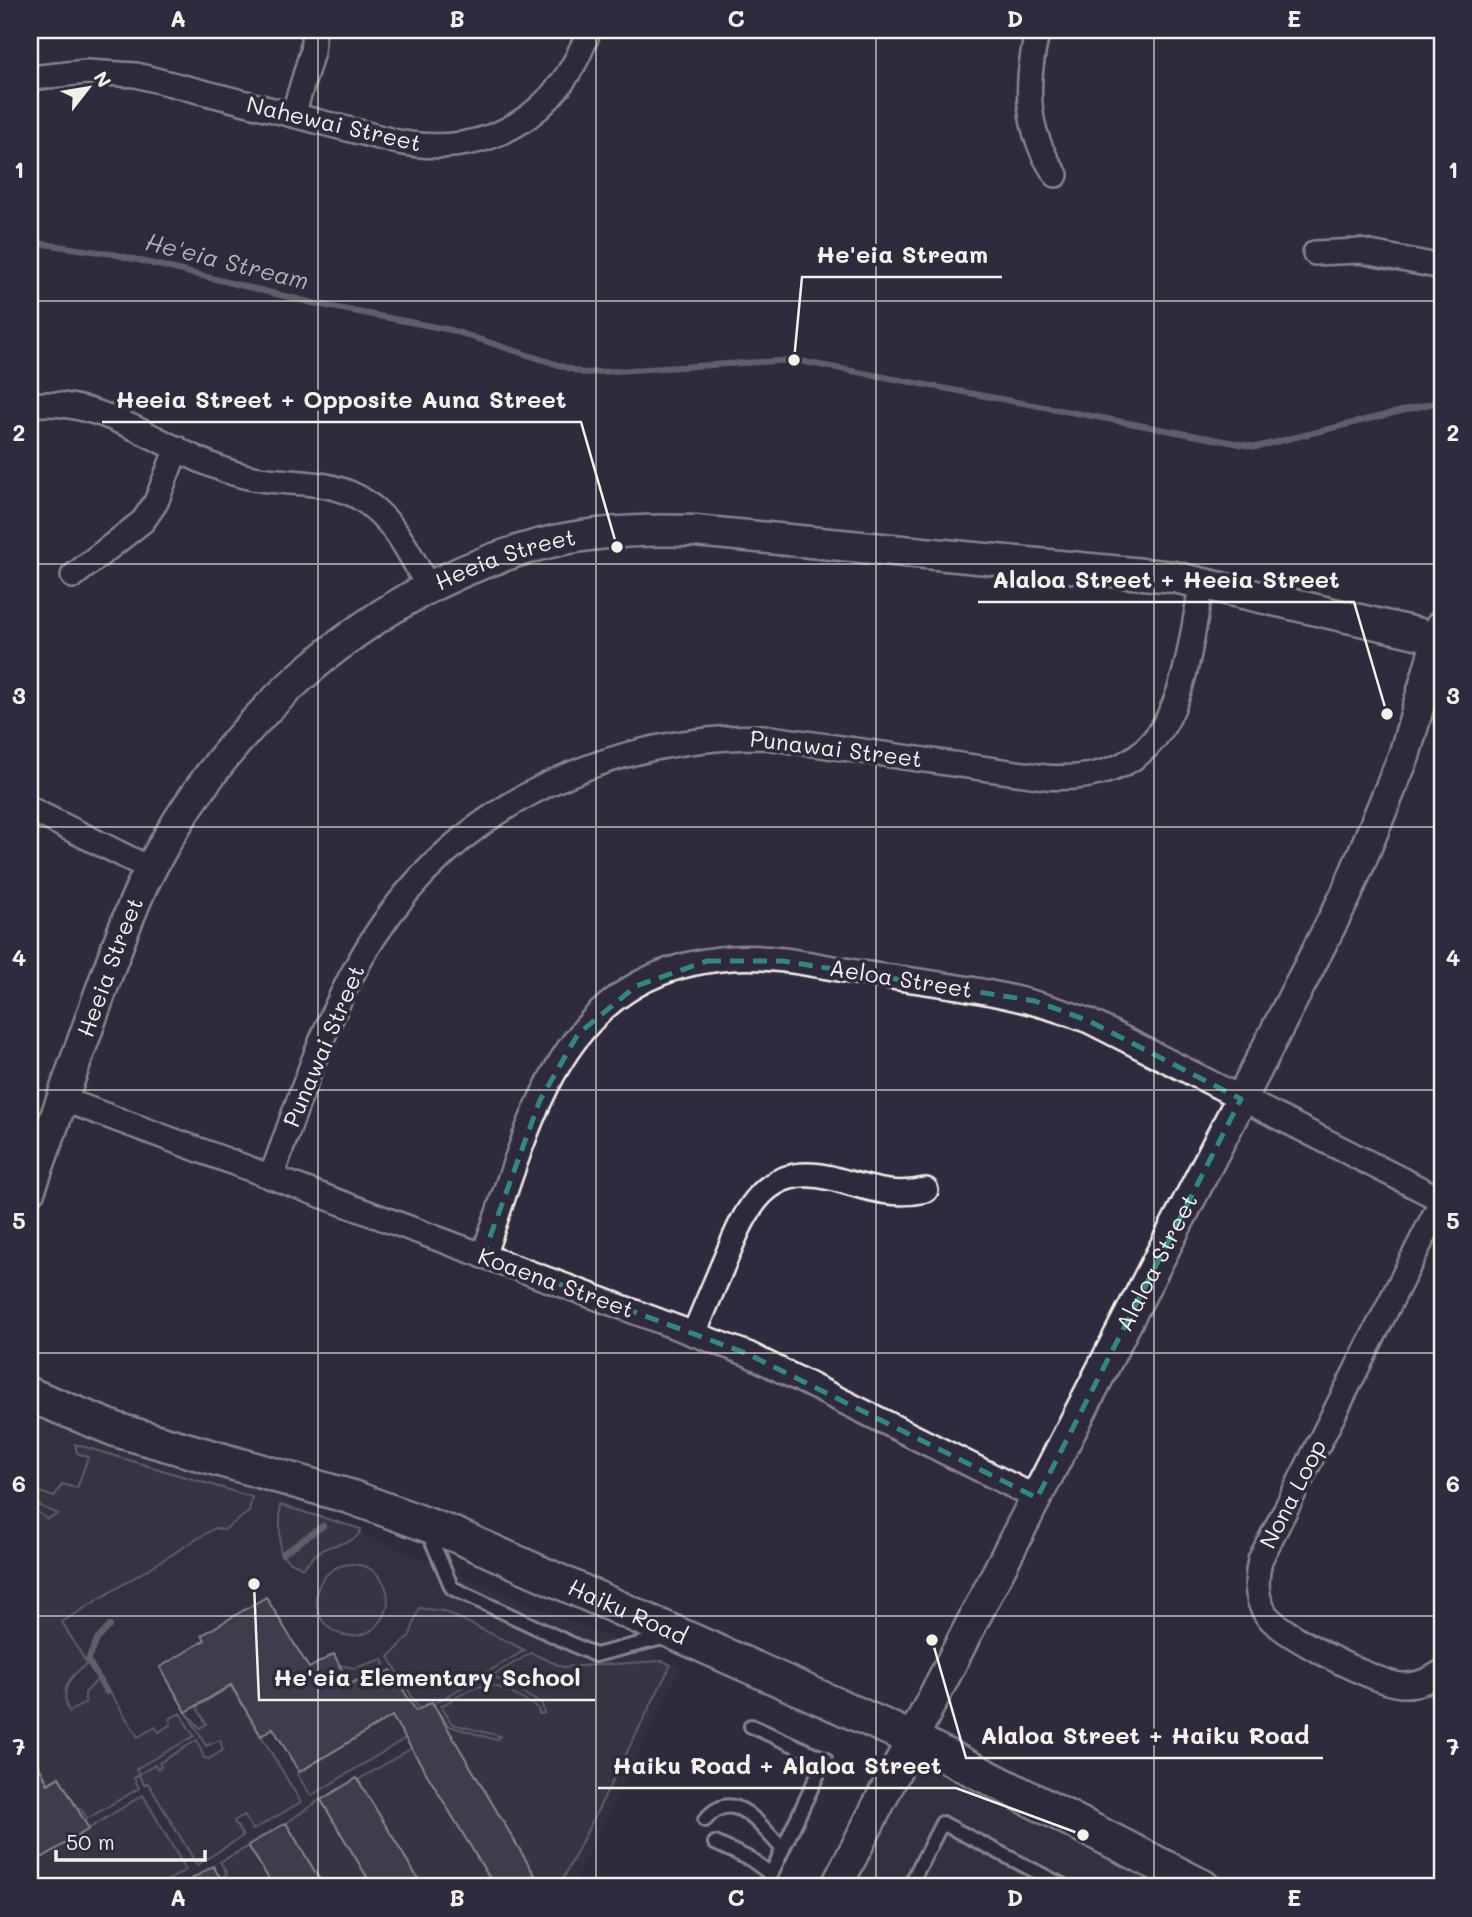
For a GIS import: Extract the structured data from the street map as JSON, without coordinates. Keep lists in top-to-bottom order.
{
  "streets": {
    "main road": ["Haiku Road"],
    "street": [
      "Nahewai Street",
      "Heeia Street",
      "Punawai Street",
      "Aeloa Street",
      "Alaloa Street",
      "Koaena Street",
      "Nona Loop"
    ]
  },
  "crossings": [
    ["Heeia Street", "Punawai Street"],
    ["Heeia Street", "Alaloa Street"],
    ["Heeia Street", "Koaena Street"],
    ["Punawai Street", "Koaena Street"],
    ["Aeloa Street", "Alaloa Street"],
    ["Aeloa Street", "Koaena Street"],
    ["Aeloa Street", "Nona Loop"],
    ["Alaloa Street", "Koaena Street"],
    ["Alaloa Street", "Haiku Road"]
  ],
  "water": ["He'eia Stream"],
  "places": [
    "He'eia Stream",
    "Heeia Street + Opposite Auna Street",
    "Alaloa Street + Heeia Street",
    "He'eia Elementary School",
    "Alaloa Street + Haiku Road",
    "Haiku Road + Alaloa Street"
  ],
  "scale_bar": "50 m",
  "north": "top right",
  "grid": {
    "columns": [
      "A",
      "B",
      "C",
      "D",
      "E"
    ],
    "rows": [
      "1",
      "2",
      "3",
      "4",
      "5",
      "6",
      "7"
    ]
  }
}
